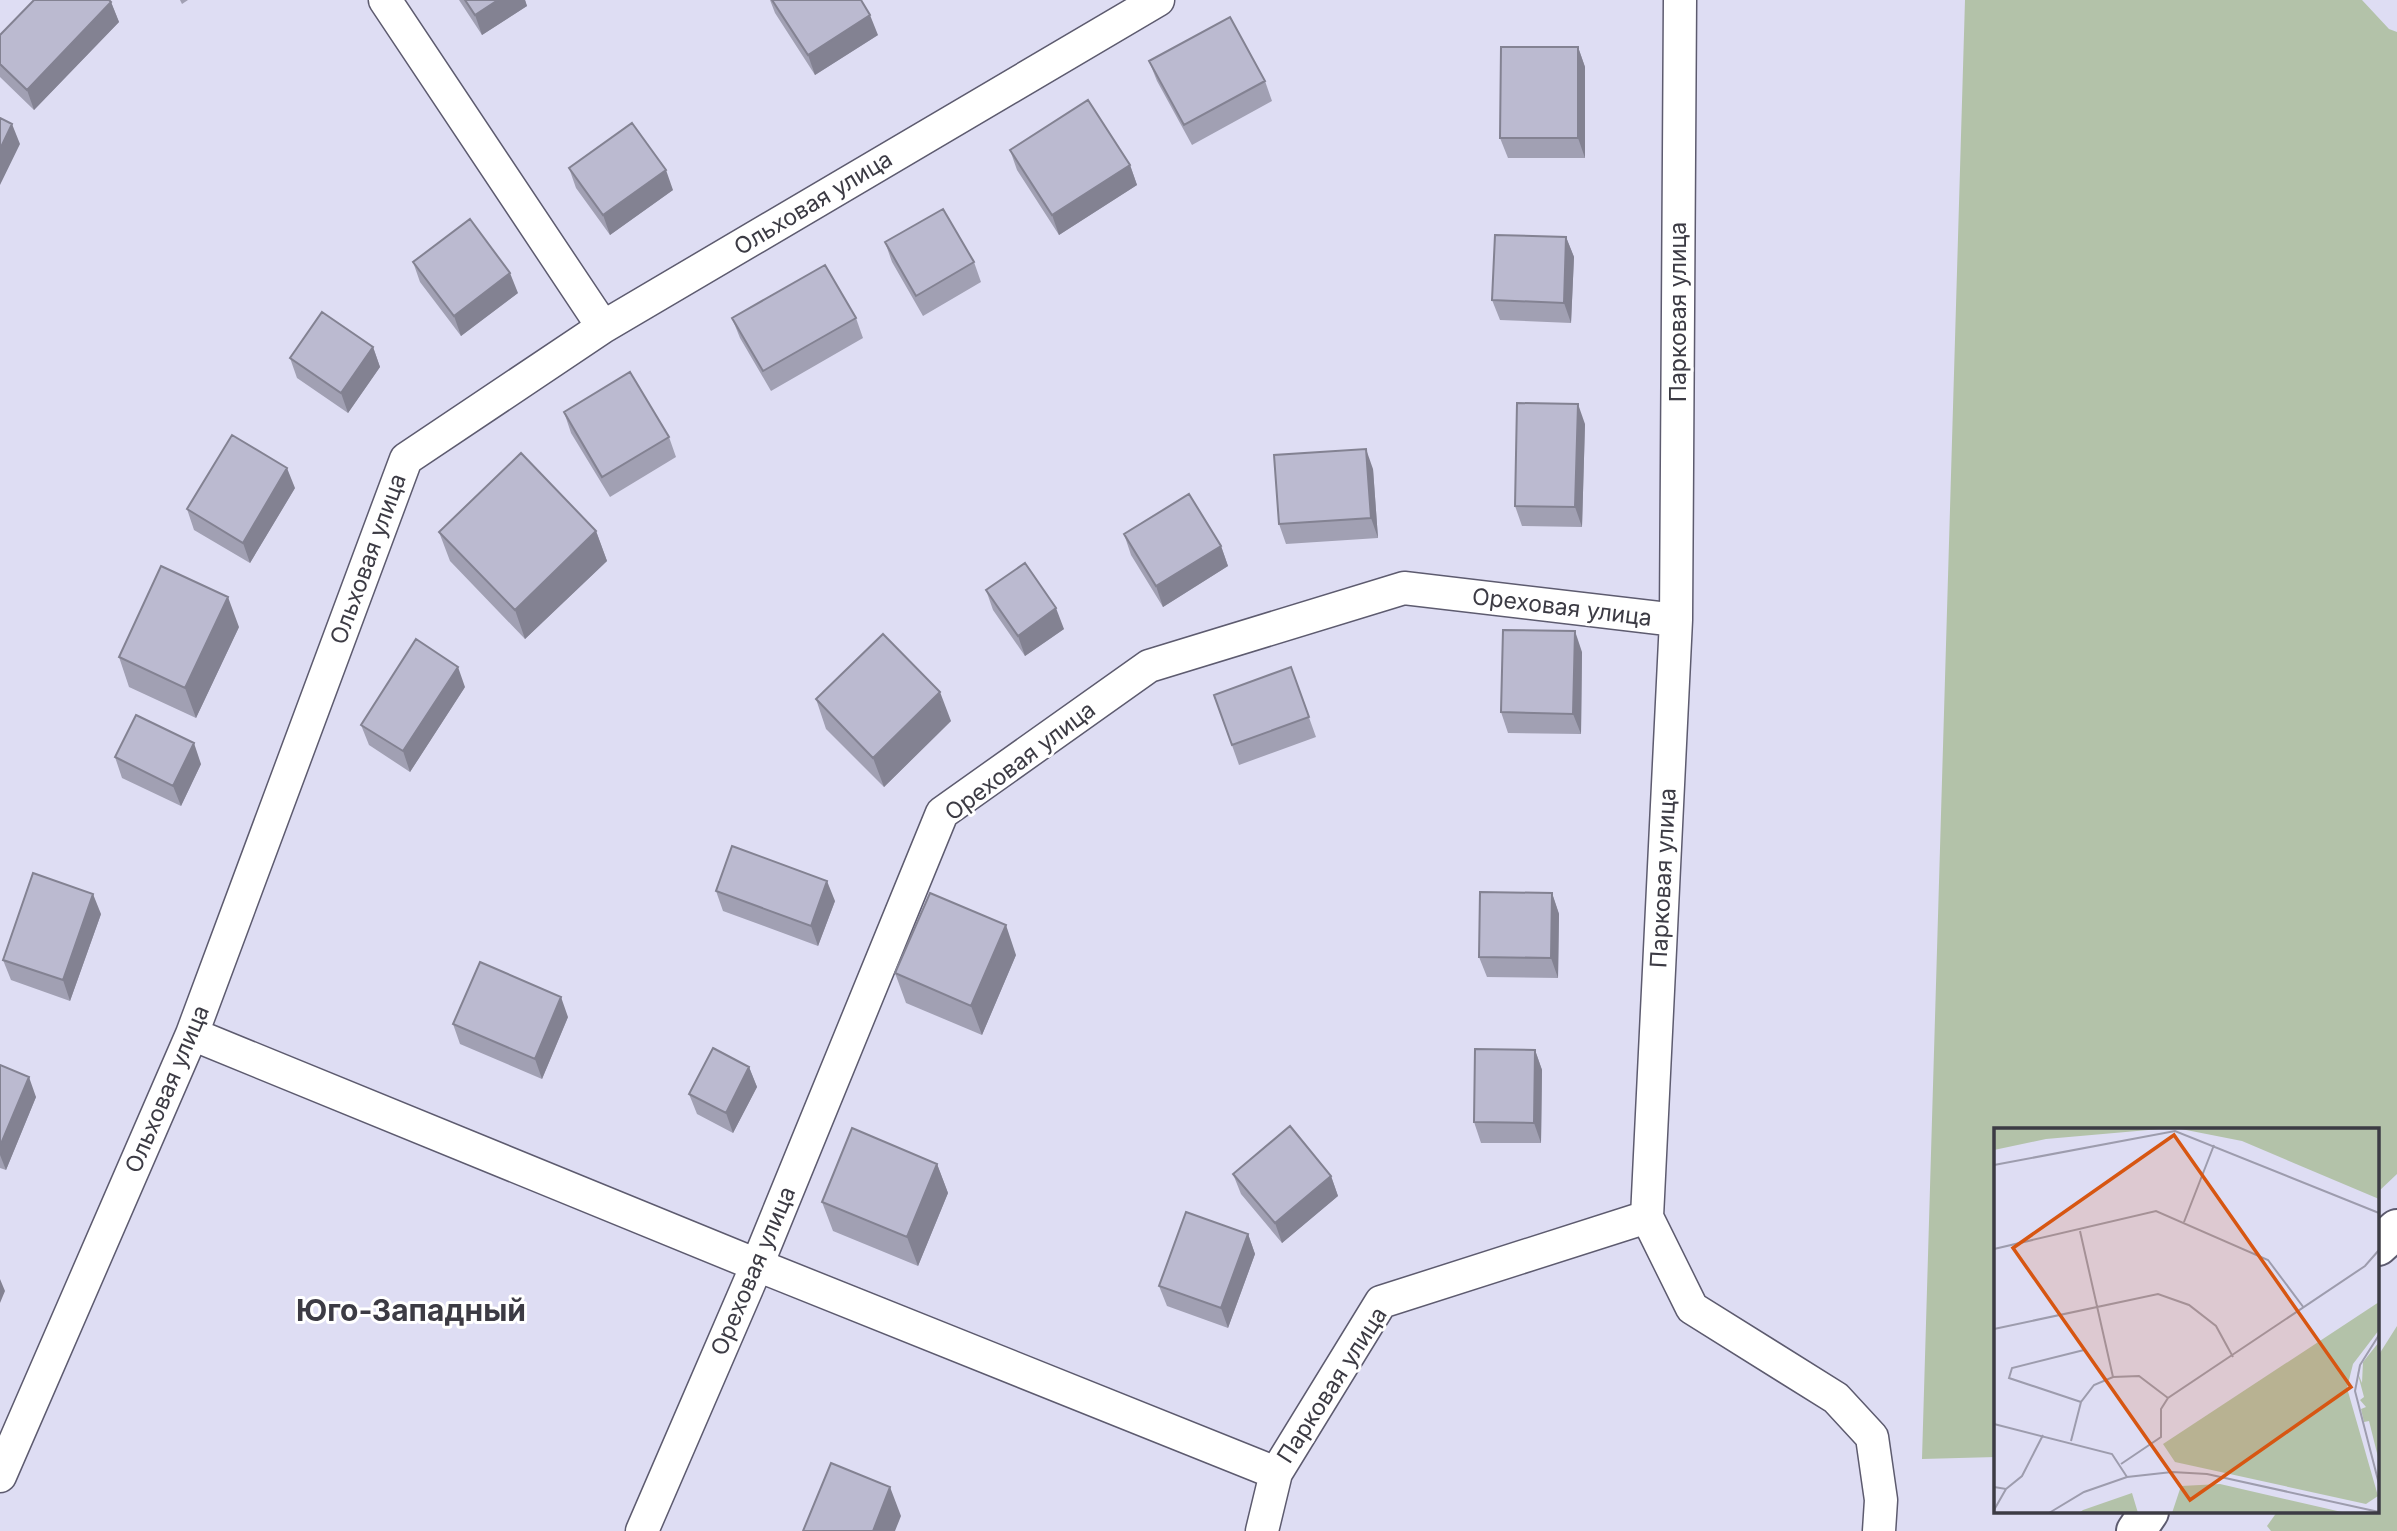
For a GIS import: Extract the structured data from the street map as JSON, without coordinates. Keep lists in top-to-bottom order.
{
  "streets": {
    "street": ["Ольховая улица", "Парковая улица", "Ореховая улица"]
  },
  "crossings": [
    ["Парковая улица", "Ореховая улица"]
  ],
  "districts": ["Юго-Западный"]
}
